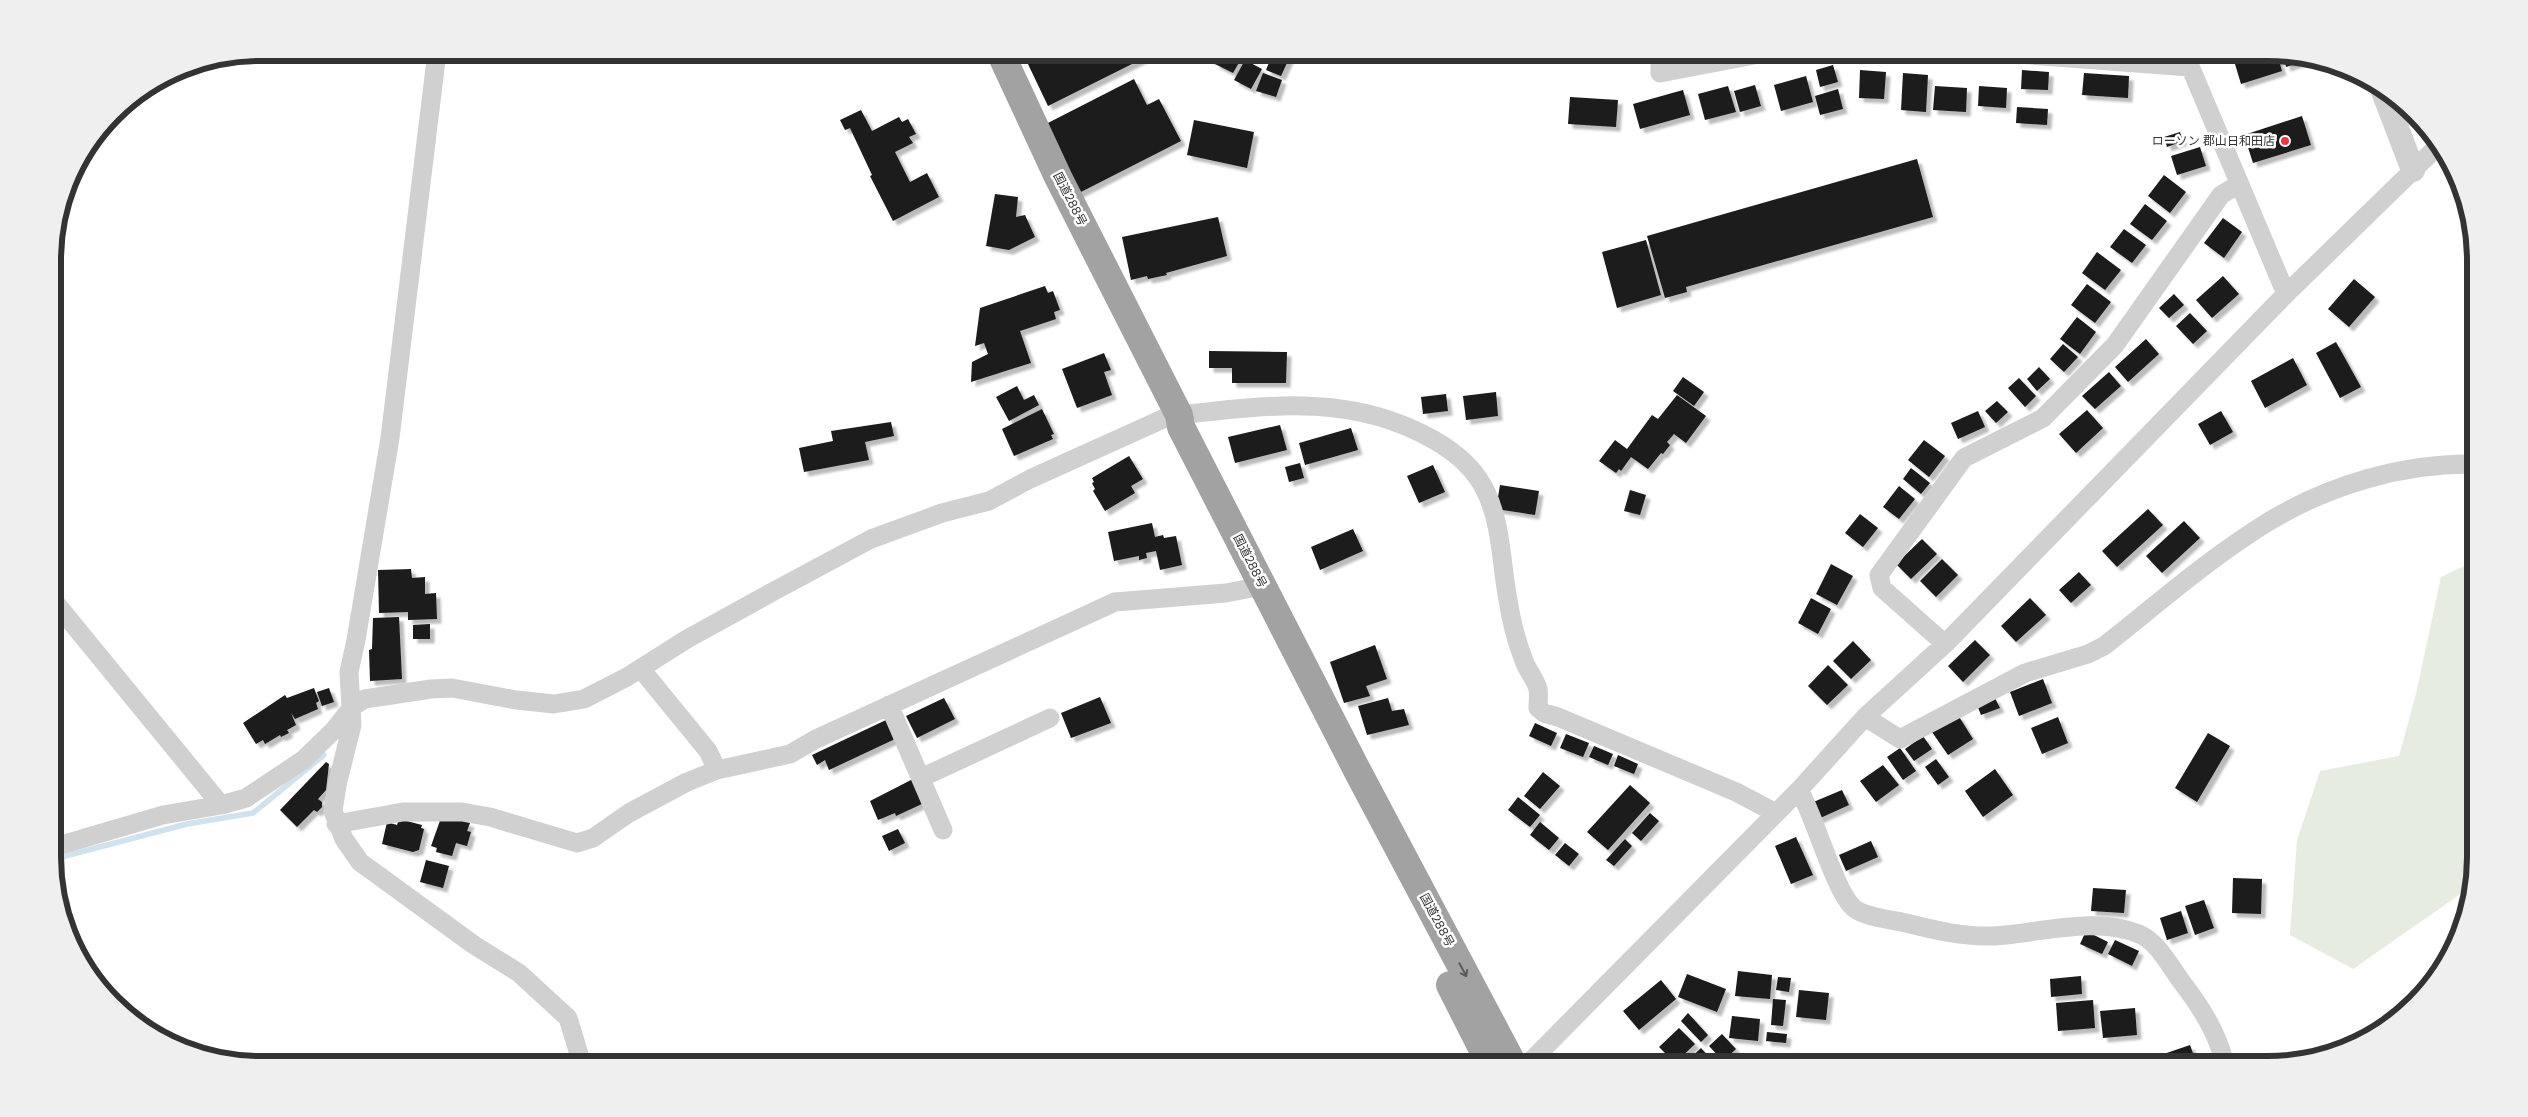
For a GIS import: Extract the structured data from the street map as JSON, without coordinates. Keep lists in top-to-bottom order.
{
  "streets": {
    "highway": ["国道288号"]
  },
  "places": ["ローソン 郡山日和田店"]
}
